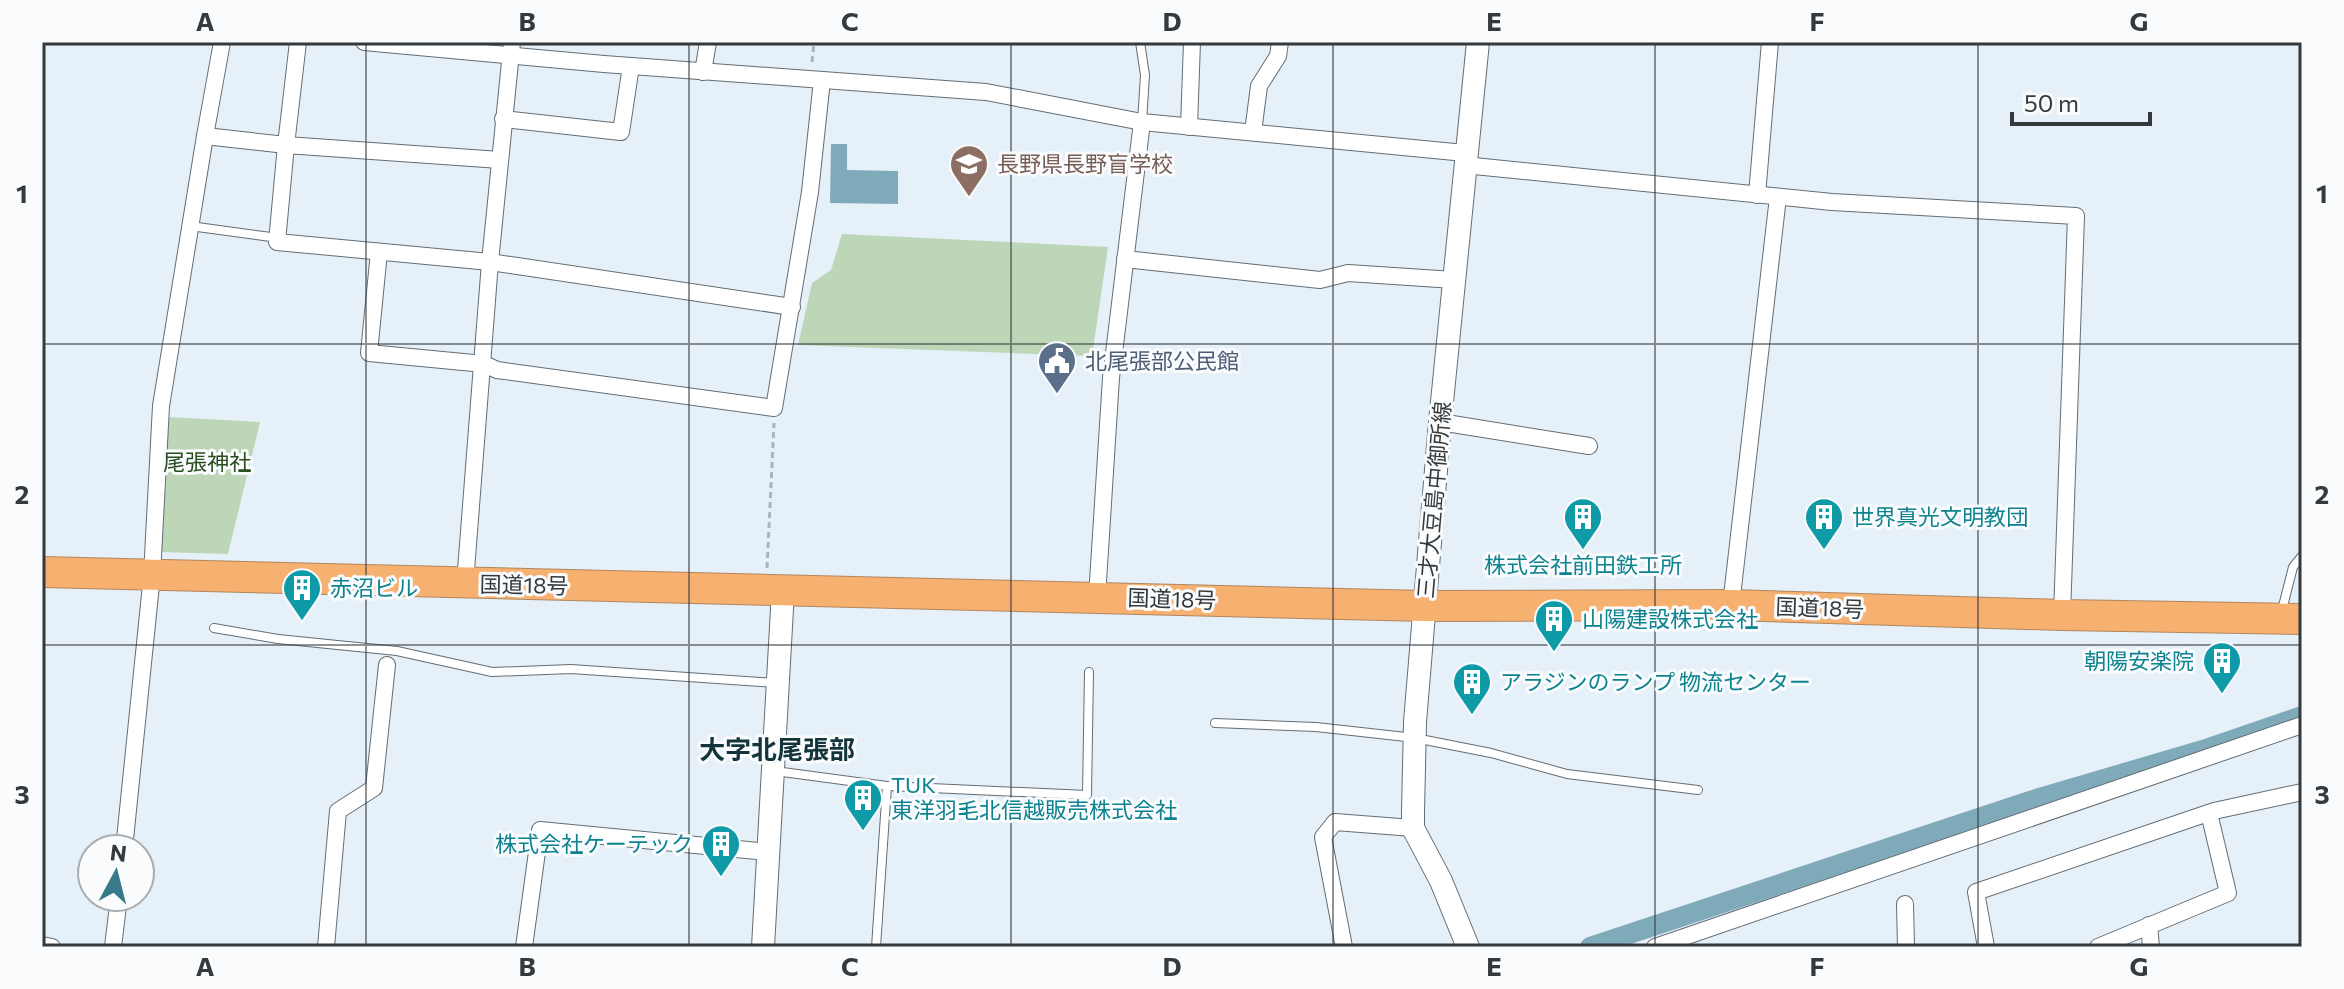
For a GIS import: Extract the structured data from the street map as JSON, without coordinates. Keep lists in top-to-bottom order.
{
  "streets": {
    "highway": ["国道18号"],
    "main road": ["三才大豆島中御所線"]
  },
  "crossings": [
    ["三才大豆島中御所線", "国道18号"]
  ],
  "districts": ["大字北尾張部"],
  "parks": ["尾張神社"],
  "places": {
    "school or university": ["長野県長野盲学校"],
    "public building": ["北尾張部公民館"],
    "building": [
      "株式会社前田鉄工所",
      "世界真光文明教団",
      "赤沼ビル",
      "山陽建設株式会社",
      "朝陽安楽院",
      "アラジンのランプ 物流センター",
      "TUK 東洋羽毛北信越販売株式会社",
      "株式会社ケーテック"
    ]
  },
  "scale_bar": "50 m",
  "north": "top",
  "grid": {
    "columns": [
      "A",
      "B",
      "C",
      "D",
      "E",
      "F",
      "G"
    ],
    "rows": ["1", "2", "3"]
  }
}
